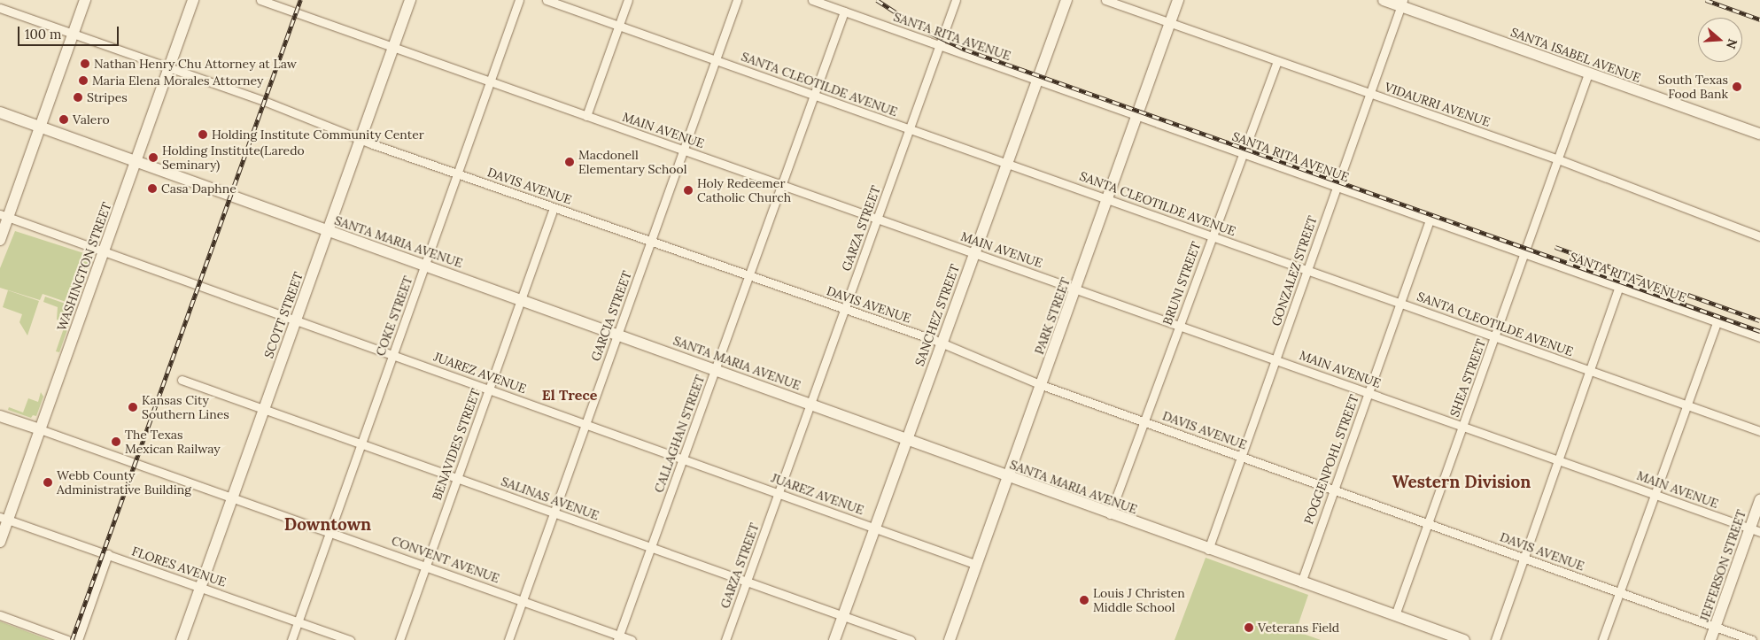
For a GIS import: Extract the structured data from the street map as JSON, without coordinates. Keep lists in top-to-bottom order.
{
  "streets": {
    "main road": [
      "SANTA ISABEL AVENUE",
      "SANTA MARIA AVENUE",
      "WASHINGTON STREET",
      "SCOTT STREET",
      "SANCHEZ STREET",
      "PARK STREET",
      "CONVENT AVENUE",
      "JEFFERSON STREET"
    ],
    "street": [
      "SANTA RITA AVENUE",
      "SANTA CLEOTILDE AVENUE",
      "VIDAURRI AVENUE",
      "MAIN AVENUE",
      "DAVIS AVENUE",
      "GARZA STREET",
      "GONZALEZ STREET",
      "BRUNI STREET",
      "COKE STREET",
      "GARCIA STREET",
      "JUAREZ AVENUE",
      "SHEA STREET",
      "CALLAGHAN STREET",
      "BENAVIDES STREET",
      "POGGENPOHL STREET",
      "SALINAS AVENUE",
      "FLORES AVENUE"
    ]
  },
  "crossings": [
    ["SANTA RITA AVENUE", "GARZA STREET"],
    ["SANTA RITA AVENUE", "GONZALEZ STREET"],
    ["SANTA RITA AVENUE", "BRUNI STREET"],
    ["SANTA RITA AVENUE", "SANCHEZ STREET"],
    ["SANTA RITA AVENUE", "PARK STREET"],
    ["SANTA RITA AVENUE", "SHEA STREET"],
    ["SANTA RITA AVENUE", "CALLAGHAN STREET"],
    ["SANTA RITA AVENUE", "POGGENPOHL STREET"],
    ["SANTA ISABEL AVENUE", "GONZALEZ STREET"],
    ["SANTA ISABEL AVENUE", "SHEA STREET"],
    ["SANTA CLEOTILDE AVENUE", "GARZA STREET"],
    ["SANTA CLEOTILDE AVENUE", "GONZALEZ STREET"],
    ["SANTA CLEOTILDE AVENUE", "BRUNI STREET"],
    ["SANTA CLEOTILDE AVENUE", "SANCHEZ STREET"],
    ["SANTA CLEOTILDE AVENUE", "GARCIA STREET"],
    ["SANTA CLEOTILDE AVENUE", "PARK STREET"],
    ["SANTA CLEOTILDE AVENUE", "SHEA STREET"],
    ["SANTA CLEOTILDE AVENUE", "CALLAGHAN STREET"],
    ["SANTA CLEOTILDE AVENUE", "POGGENPOHL STREET"],
    ["VIDAURRI AVENUE", "GONZALEZ STREET"],
    ["VIDAURRI AVENUE", "BRUNI STREET"],
    ["VIDAURRI AVENUE", "PARK STREET"],
    ["VIDAURRI AVENUE", "SHEA STREET"],
    ["MAIN AVENUE", "GARZA STREET"],
    ["MAIN AVENUE", "GONZALEZ STREET"],
    ["MAIN AVENUE", "BRUNI STREET"],
    ["MAIN AVENUE", "SCOTT STREET"],
    ["MAIN AVENUE", "SANCHEZ STREET"],
    ["MAIN AVENUE", "COKE STREET"],
    ["MAIN AVENUE", "GARCIA STREET"],
    ["MAIN AVENUE", "PARK STREET"],
    ["MAIN AVENUE", "SHEA STREET"],
    ["MAIN AVENUE", "CALLAGHAN STREET"],
    ["MAIN AVENUE", "POGGENPOHL STREET"],
    ["MAIN AVENUE", "JEFFERSON STREET"],
    ["DAVIS AVENUE", "GARZA STREET"],
    ["DAVIS AVENUE", "WASHINGTON STREET"],
    ["DAVIS AVENUE", "GONZALEZ STREET"],
    ["DAVIS AVENUE", "BRUNI STREET"],
    ["DAVIS AVENUE", "SCOTT STREET"],
    ["DAVIS AVENUE", "SANCHEZ STREET"],
    ["DAVIS AVENUE", "COKE STREET"],
    ["DAVIS AVENUE", "GARCIA STREET"],
    ["DAVIS AVENUE", "PARK STREET"],
    ["DAVIS AVENUE", "SHEA STREET"],
    ["DAVIS AVENUE", "CALLAGHAN STREET"],
    ["DAVIS AVENUE", "BENAVIDES STREET"],
    ["DAVIS AVENUE", "POGGENPOHL STREET"],
    ["DAVIS AVENUE", "JEFFERSON STREET"],
    ["GARZA STREET", "SANTA MARIA AVENUE"],
    ["GARZA STREET", "JUAREZ AVENUE"],
    ["GARZA STREET", "SALINAS AVENUE"],
    ["SANTA MARIA AVENUE", "WASHINGTON STREET"],
    ["SANTA MARIA AVENUE", "GONZALEZ STREET"],
    ["SANTA MARIA AVENUE", "BRUNI STREET"],
    ["SANTA MARIA AVENUE", "SCOTT STREET"],
    ["SANTA MARIA AVENUE", "SANCHEZ STREET"],
    ["SANTA MARIA AVENUE", "COKE STREET"],
    ["SANTA MARIA AVENUE", "GARCIA STREET"],
    ["SANTA MARIA AVENUE", "PARK STREET"],
    ["SANTA MARIA AVENUE", "SHEA STREET"],
    ["SANTA MARIA AVENUE", "CALLAGHAN STREET"],
    ["SANTA MARIA AVENUE", "BENAVIDES STREET"],
    ["SANTA MARIA AVENUE", "POGGENPOHL STREET"],
    ["WASHINGTON STREET", "JUAREZ AVENUE"],
    ["WASHINGTON STREET", "CONVENT AVENUE"],
    ["WASHINGTON STREET", "FLORES AVENUE"],
    ["SCOTT STREET", "JUAREZ AVENUE"],
    ["SCOTT STREET", "SALINAS AVENUE"],
    ["SCOTT STREET", "CONVENT AVENUE"],
    ["SCOTT STREET", "FLORES AVENUE"],
    ["SANCHEZ STREET", "JUAREZ AVENUE"],
    ["SANCHEZ STREET", "SALINAS AVENUE"],
    ["COKE STREET", "JUAREZ AVENUE"],
    ["COKE STREET", "SALINAS AVENUE"],
    ["COKE STREET", "CONVENT AVENUE"],
    ["COKE STREET", "FLORES AVENUE"],
    ["GARCIA STREET", "JUAREZ AVENUE"],
    ["GARCIA STREET", "SALINAS AVENUE"],
    ["GARCIA STREET", "CONVENT AVENUE"],
    ["PARK STREET", "JUAREZ AVENUE"],
    ["JUAREZ AVENUE", "CALLAGHAN STREET"],
    ["JUAREZ AVENUE", "BENAVIDES STREET"],
    ["CALLAGHAN STREET", "SALINAS AVENUE"],
    ["CALLAGHAN STREET", "CONVENT AVENUE"],
    ["BENAVIDES STREET", "SALINAS AVENUE"],
    ["BENAVIDES STREET", "CONVENT AVENUE"]
  ],
  "districts": ["El Trece", "Western Division", "Downtown"],
  "places": [
    "Nathan Henry Chu Attorney at Law",
    "Maria Elena Morales Attorney",
    "South Texas Food Bank",
    "Stripes",
    "Valero",
    "Holding Institute Community Center",
    "Holding Institute(Laredo Seminary)",
    "Macdonell Elementary School",
    "Casa Daphne",
    "Holy Redeemer Catholic Church",
    "Kansas City Southern Lines",
    "The Texas Mexican Railway",
    "Webb County Administrative Building",
    "Louis J Christen Middle School",
    "Veterans Field"
  ],
  "scale_bar": "100 m",
  "north": "right"
}
